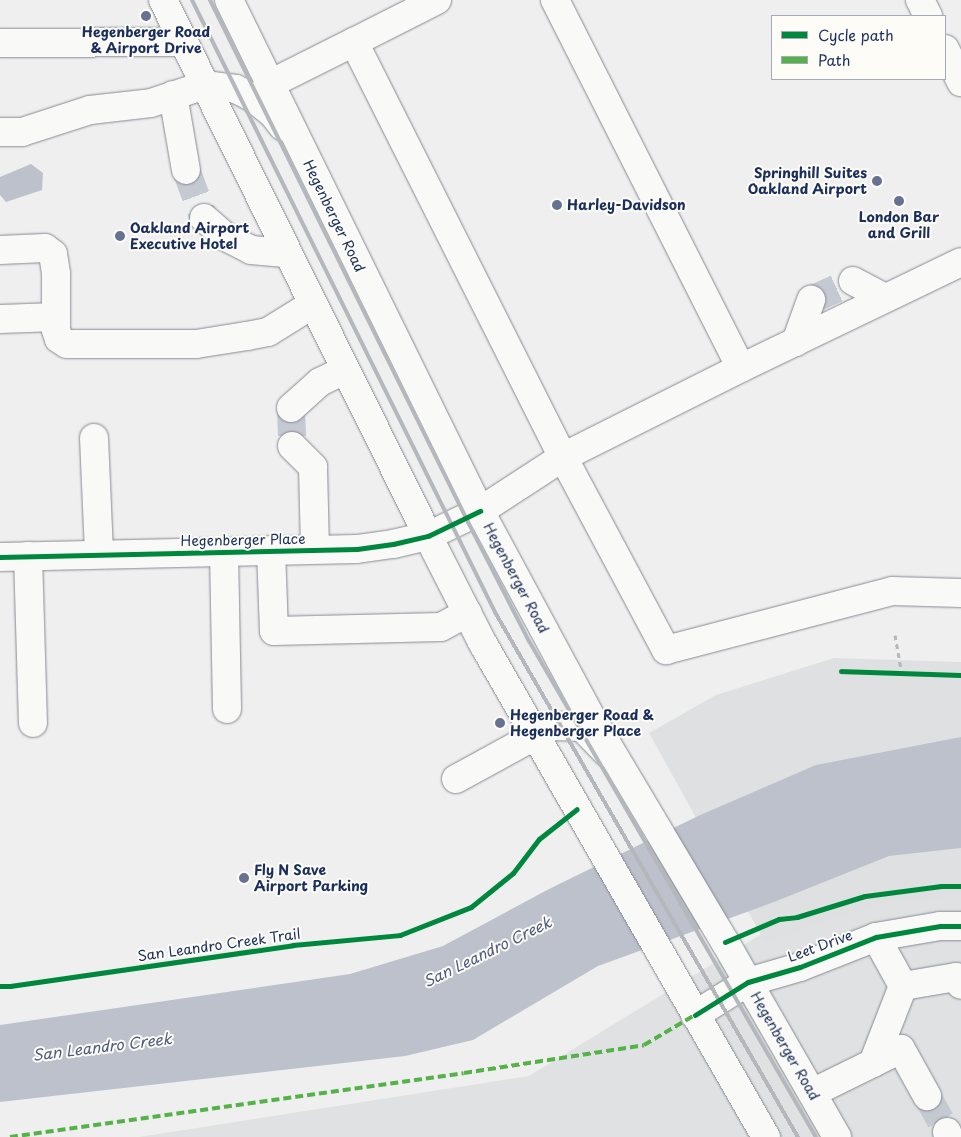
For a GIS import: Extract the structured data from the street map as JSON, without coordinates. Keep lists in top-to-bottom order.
{
  "streets": {
    "main road": ["Hegenberger Road", "Hegenberger Place", "Leet Drive"],
    "cycle path": ["San Leandro Creek Trail"]
  },
  "crossings": [
    ["Hegenberger Road", "Hegenberger Place"],
    ["Hegenberger Road", "Leet Drive"]
  ],
  "water": ["San Leandro Creek"],
  "places": [
    "Hegenberger Road & Airport Drive",
    "Springhill Suites Oakland Airport",
    "London Bar and Grill",
    "Harley-Davidson",
    "Oakland Airport Executive Hotel",
    "Hegenberger Road & Hegenberger Place",
    "Fly N Save Airport Parking"
  ],
  "legend": ["Cycle path", "Path"]
}
